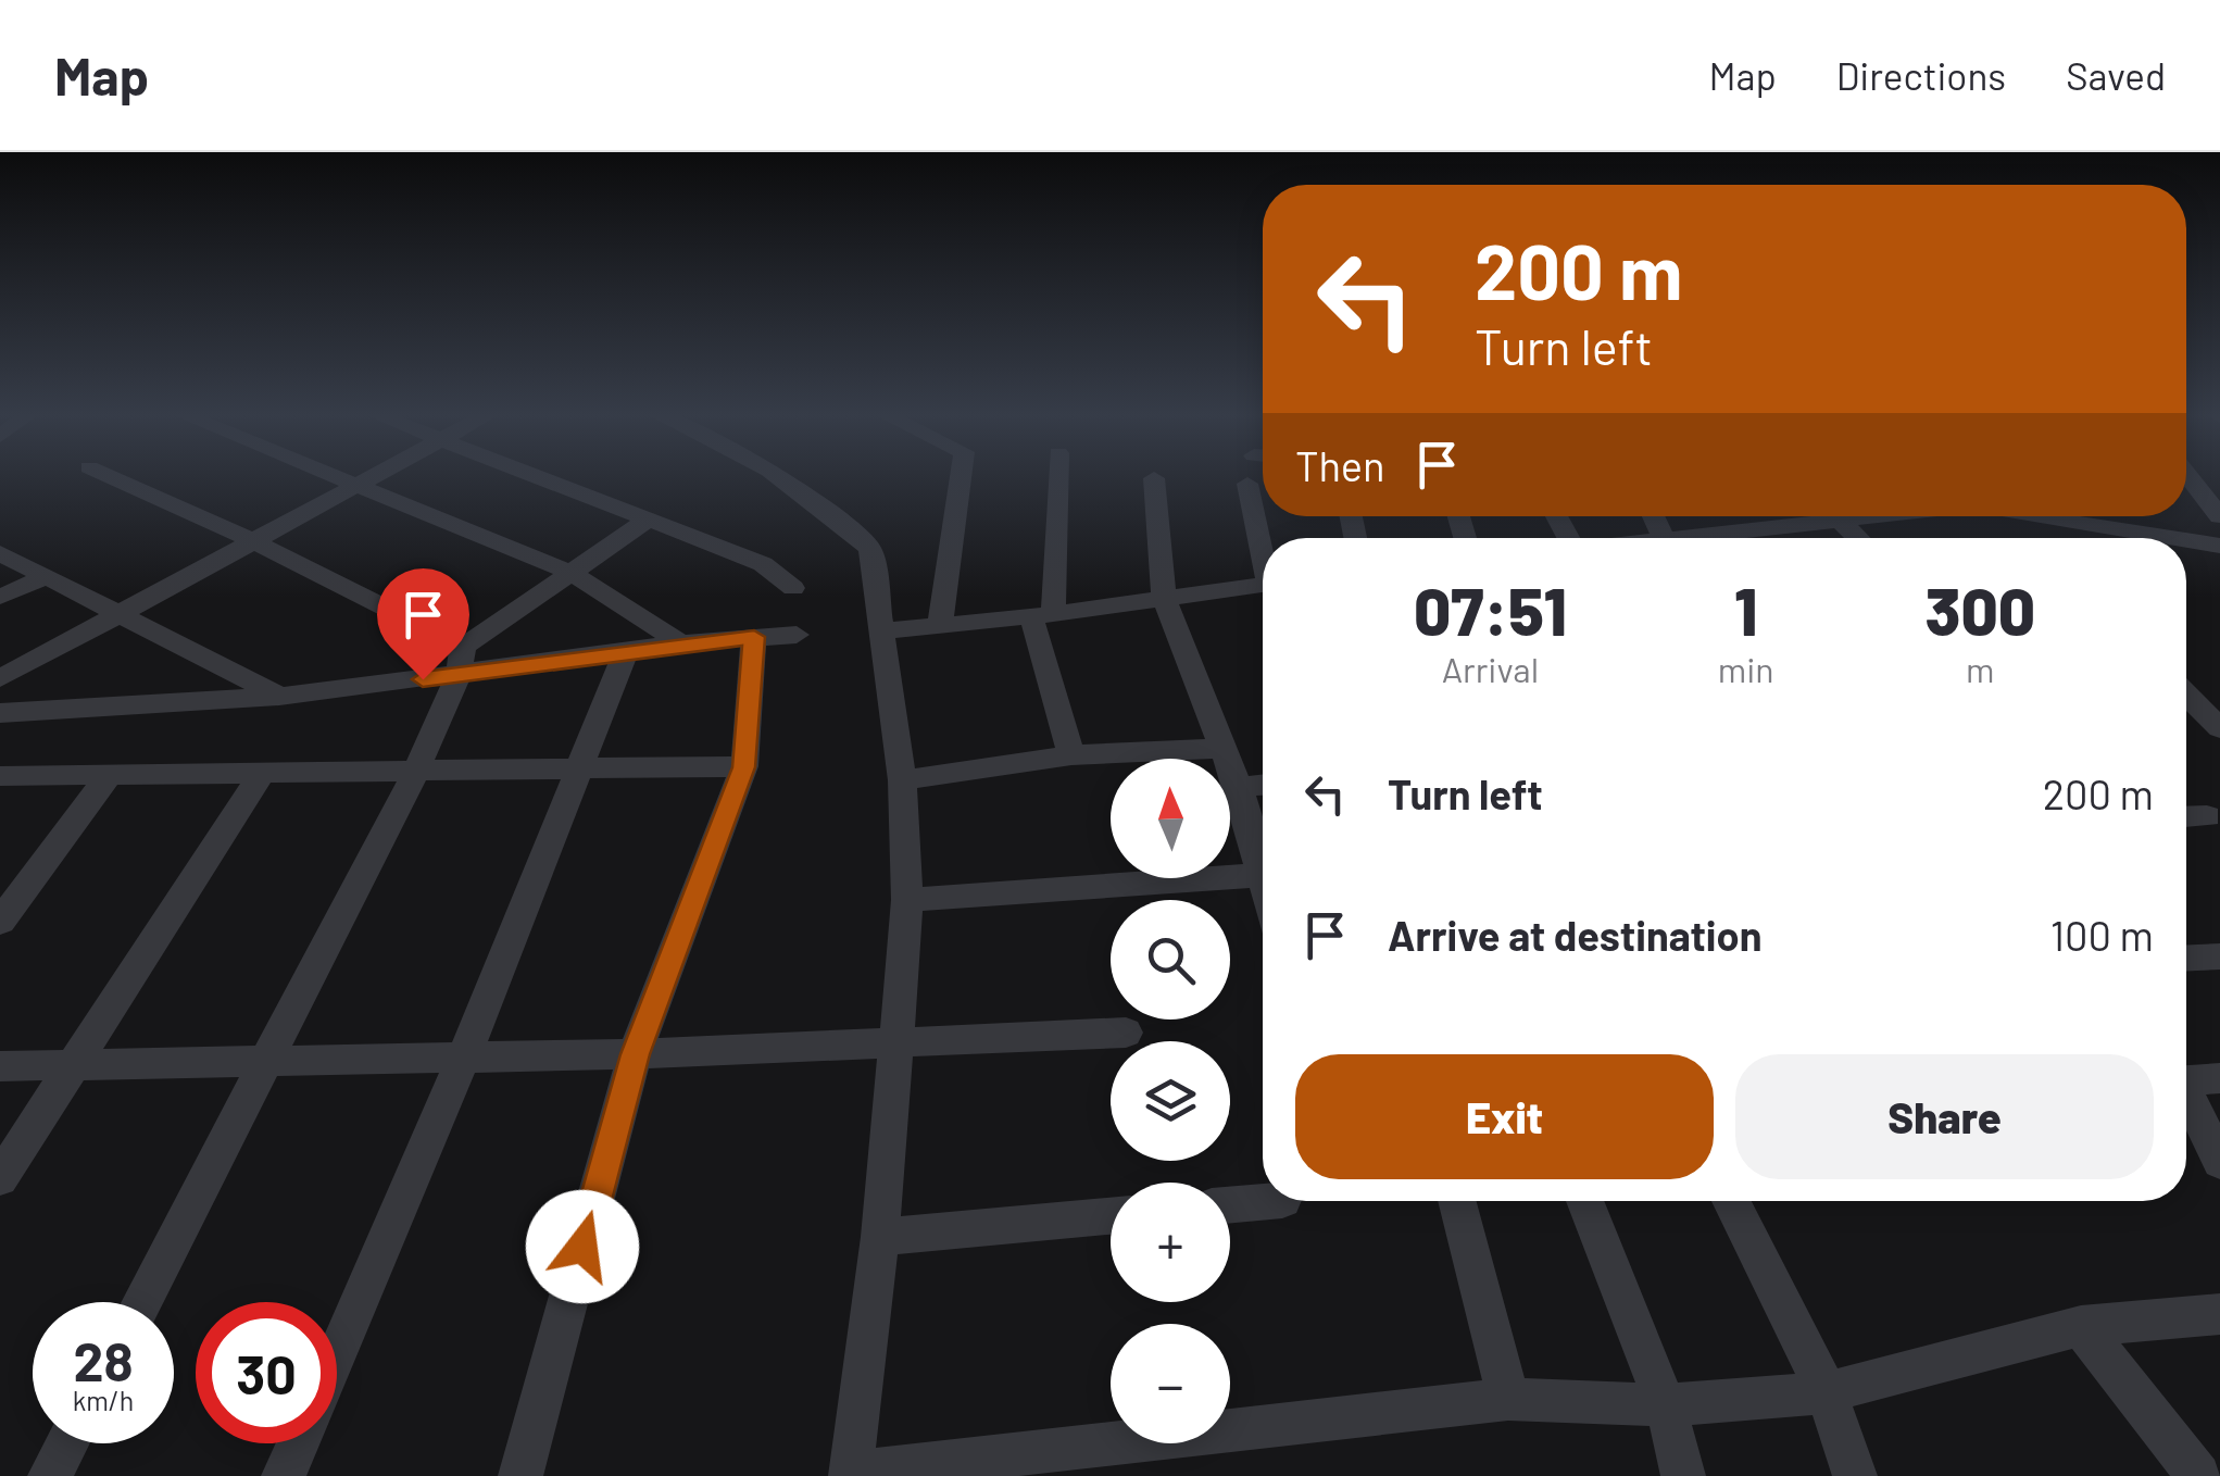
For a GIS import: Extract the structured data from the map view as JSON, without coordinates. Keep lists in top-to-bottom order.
{
  "north": "top",
  "page": {
    "header": "Map",
    "nav": ["Map", "Directions", "Saved"],
    "turn": ["200 m", "Turn left"],
    "then": "Then",
    "eta": [
      "07:51",
      "Arrival",
      "1",
      "min",
      "300",
      "m"
    ],
    "list": [
      {
        "name": "Turn left",
        "value": "200 m"
      },
      {
        "name": "Arrive at destination",
        "value": "100 m"
      }
    ],
    "map_buttons": ["+", "−"],
    "buttons": ["Exit", "Share"],
    "speed": "28 km/h",
    "limit": "30"
  }
}
